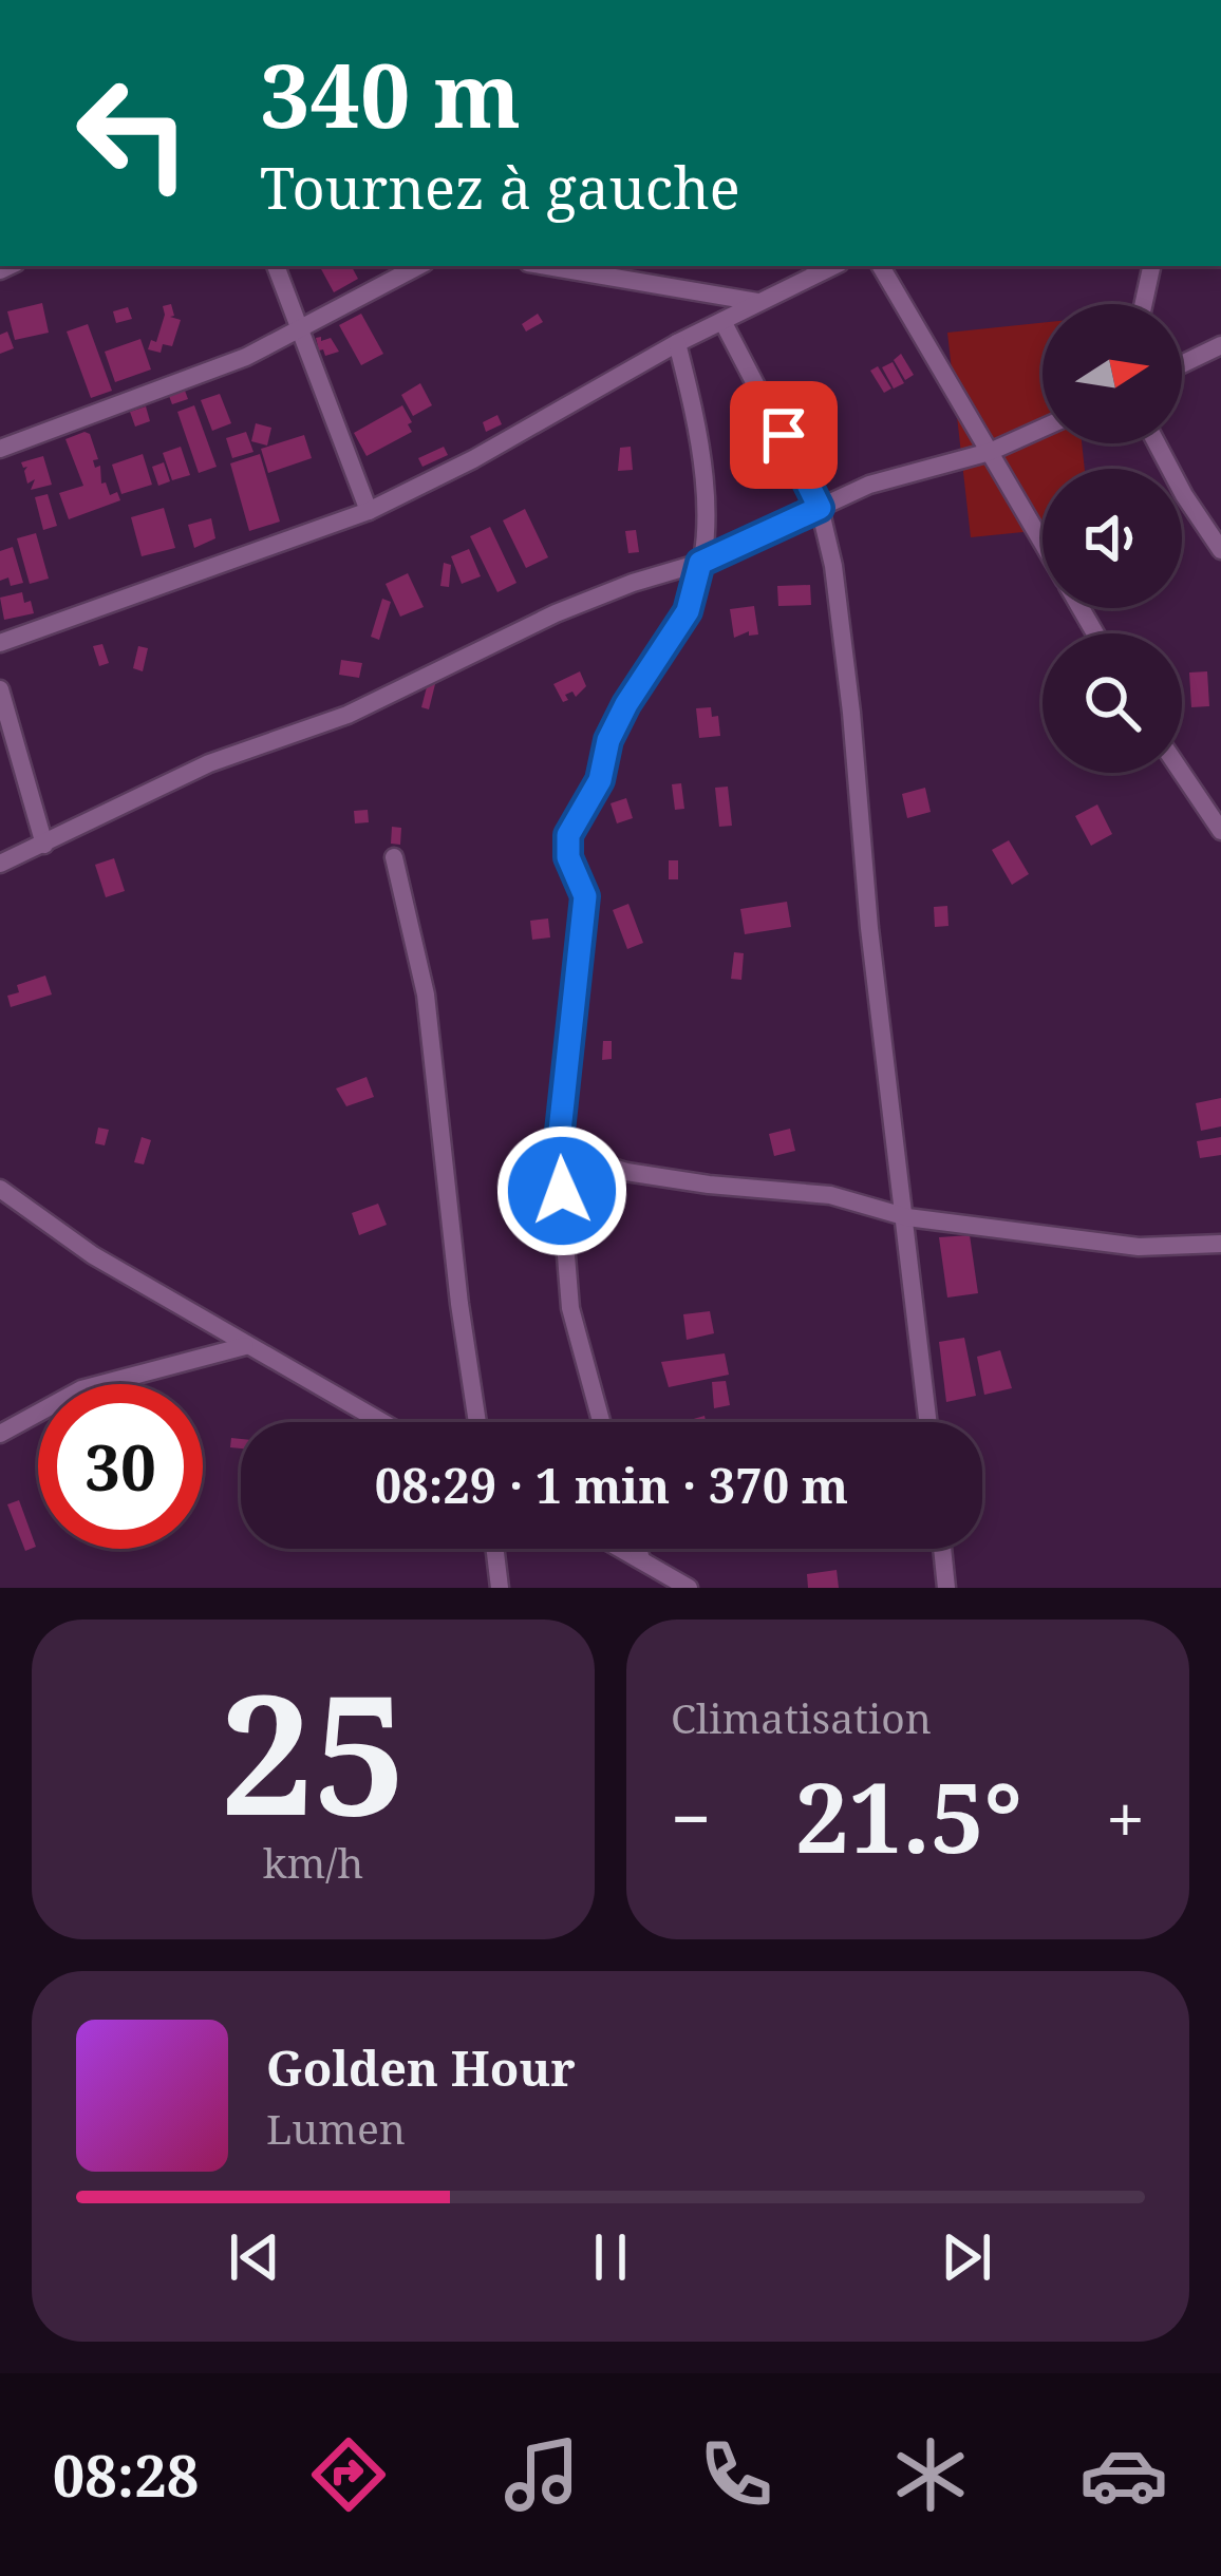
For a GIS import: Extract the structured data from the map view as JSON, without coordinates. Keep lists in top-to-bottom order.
{
  "north": "right",
  "page": {
    "turn": ["340 m", "Tournez à gauche"],
    "limit": "30",
    "trip": "08:29 · 1 min · 370 m",
    "tile": [
      ["25", "km/h"],
      "Climatisation"
    ],
    "heat": ["−", "21.5°", "+"],
    "song": ["Golden Hour", "Lumen"],
    "tabs": "08:28"
  }
}
